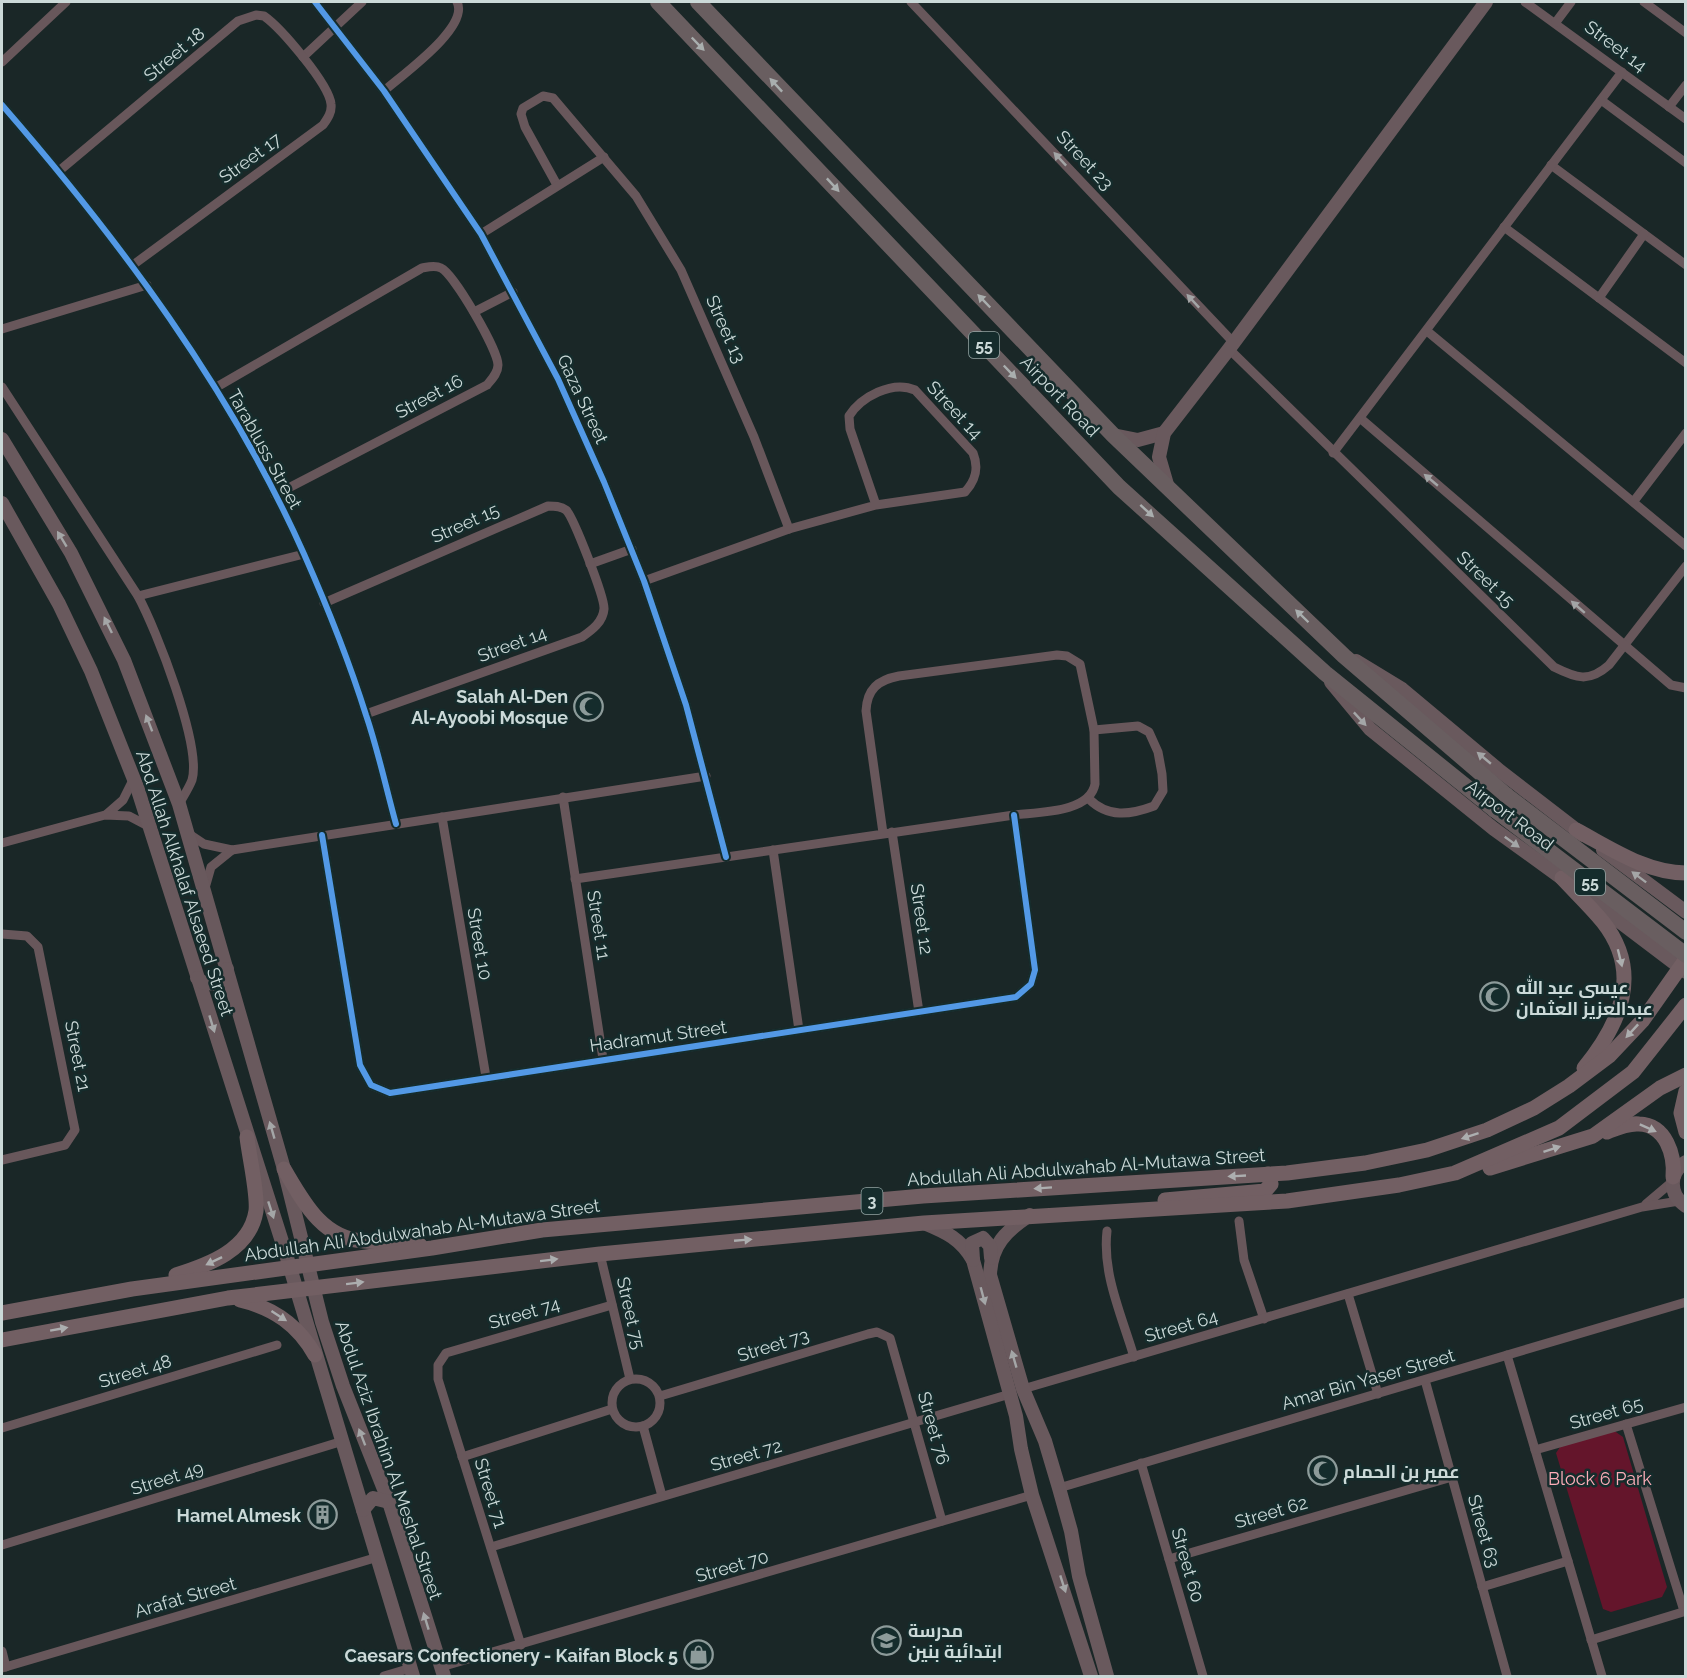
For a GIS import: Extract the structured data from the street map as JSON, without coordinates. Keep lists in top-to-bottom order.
{
  "streets": {
    "highway": ["55", "Airport Road"],
    "main road": [
      "Abd Allah Alkhalaf Alsaeed Street",
      "Abdullah Ali Abdulwahab Al-Mutawa Street",
      "3",
      "Abdul Aziz Ibrahim Al Meshal Street"
    ],
    "street": [
      "Street 14",
      "Street 18",
      "Street 17",
      "Street 23",
      "Street 13",
      "Street 16",
      "Gaza Street",
      "Tarabluss Street",
      "Street 15",
      "Street 12",
      "Street 11",
      "Street 10",
      "Hadramut Street",
      "Street 21",
      "Street 74",
      "Street 75",
      "Street 64",
      "Street 73",
      "Street 48",
      "Amar Bin Yaser Street",
      "Street 65",
      "Street 76",
      "Street 72",
      "Street 49",
      "Street 71",
      "Street 62",
      "Street 63",
      "Street 60",
      "Street 70",
      "Arafat Street"
    ]
  },
  "crossings": [
    ["Street 14", "Street 13"],
    ["Street 14", "Gaza Street"],
    ["Street 14", "Tarabluss Street"],
    ["Street 14", "Street 15"],
    ["Street 18", "Street 17"],
    ["Street 18", "Tarabluss Street"],
    ["Street 17", "Tarabluss Street"],
    ["Street 23", "Street 15"],
    ["Street 16", "Tarabluss Street"],
    ["Airport Road", "Abdullah Ali Abdulwahab Al-Mutawa Street"],
    ["Airport Road", "3"],
    ["Tarabluss Street", "Street 15"],
    ["Abd Allah Alkhalaf Alsaeed Street", "Abdullah Ali Abdulwahab Al-Mutawa Street"],
    ["Abd Allah Alkhalaf Alsaeed Street", "3"],
    ["Abd Allah Alkhalaf Alsaeed Street", "Abdul Aziz Ibrahim Al Meshal Street"],
    ["Street 12", "Hadramut Street"],
    ["Street 11", "Hadramut Street"],
    ["Street 10", "Hadramut Street"],
    ["Abdullah Ali Abdulwahab Al-Mutawa Street", "3"],
    ["3", "Street 75"],
    ["3", "Abdul Aziz Ibrahim Al Meshal Street"],
    ["Street 74", "Street 75"],
    ["Street 74", "Street 71"],
    ["Street 75", "Street 73"],
    ["Street 64", "Street 72"],
    ["Street 73", "Street 76"],
    ["Amar Bin Yaser Street", "Street 63"],
    ["Amar Bin Yaser Street", "Street 60"],
    ["Street 76", "Street 72"],
    ["Street 76", "Street 70"],
    ["Street 72", "Street 71"],
    ["Abdul Aziz Ibrahim Al Meshal Street", "Street 49"],
    ["Abdul Aziz Ibrahim Al Meshal Street", "Street 70"],
    ["Abdul Aziz Ibrahim Al Meshal Street", "Arafat Street"],
    ["Street 71", "Street 70"],
    ["Street 62", "Street 63"],
    ["Street 62", "Street 60"]
  ],
  "one_way": ["Street 23"],
  "parks": ["Block 6 Park"],
  "places": {
    "mosque": ["Salah Al-Den Al-Ayoobi Mosque", "عيسى عبد الله عبدالعزيز العثمان", "عمير بن الحمام"],
    "building": ["Hamel Almesk"],
    "school or university": ["مدرسة ابتدائية بنين"],
    "shop": ["Caesars Confectionery - Kaifan Block 5"]
  }
}
